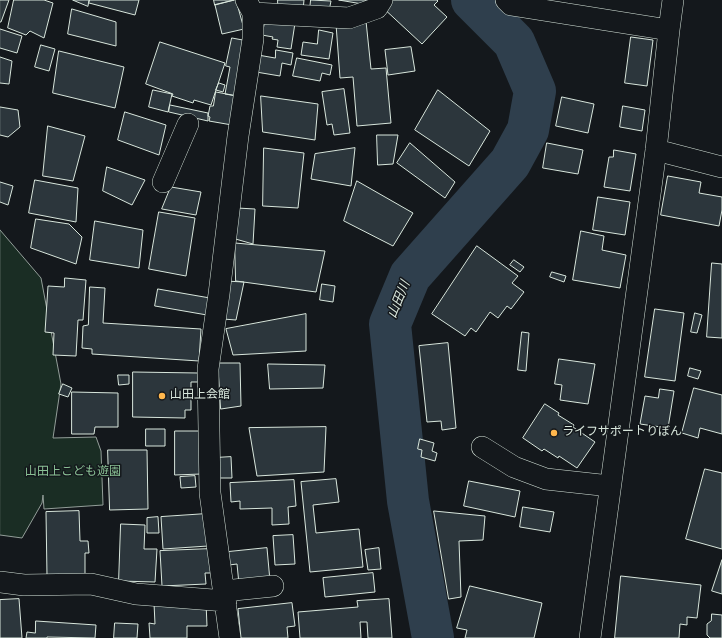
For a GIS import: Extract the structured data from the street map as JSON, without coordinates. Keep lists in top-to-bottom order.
{
  "water": ["山田川"],
  "parks": ["山田上こども遊園"],
  "places": ["山田上会館", "ライフサポートりぼん"]
}
